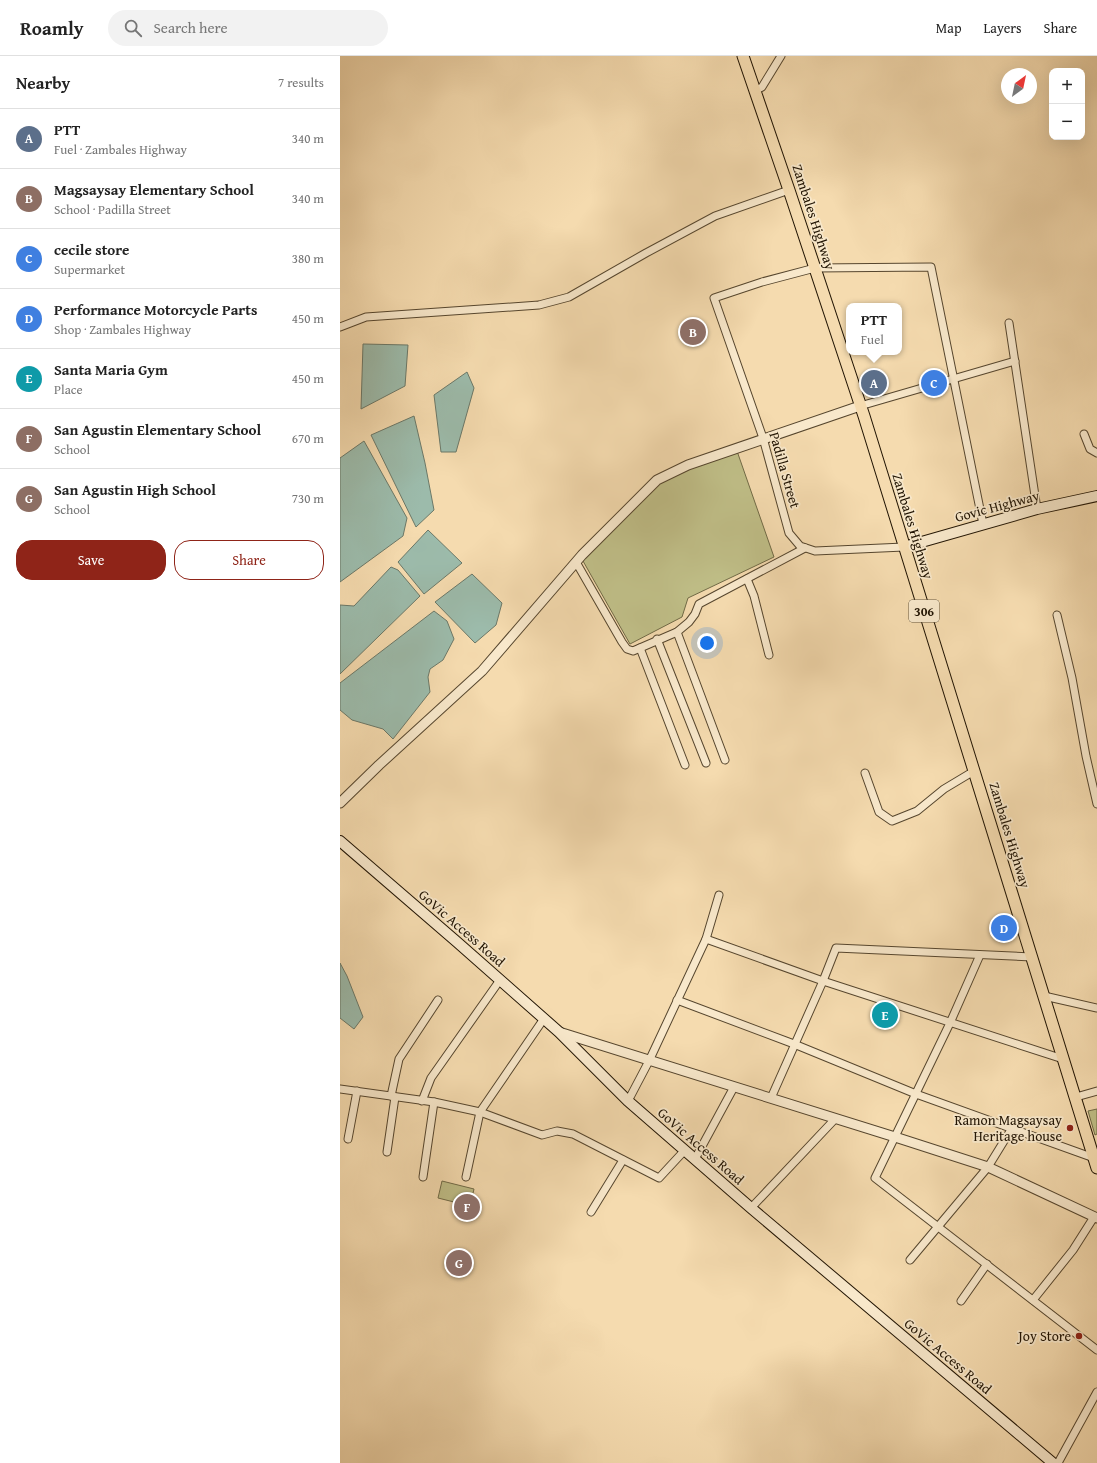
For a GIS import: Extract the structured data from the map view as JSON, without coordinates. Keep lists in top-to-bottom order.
{
  "streets": {
    "main road": [
      "Zambales Highway",
      "Govic Highway",
      "306",
      "GoVic Access Road"
    ],
    "street": ["Padilla Street"]
  },
  "crossings": [
    ["Zambales Highway", "Padilla Street"],
    ["Zambales Highway", "Govic Highway"]
  ],
  "places": ["Ramon Magsaysay Heritage house", "Joy Store"],
  "north": "top right",
  "page": {
    "header": "Roamly",
    "search": "Search here",
    "nav": ["Map", "Layers", "Share"],
    "heading": ["Nearby", "7 results"],
    "map_buttons": ["+", "−"],
    "list": [
      {
        "mark": "A",
        "name": "PTT",
        "note": "Fuel · Zambales Highway",
        "value": "340 m"
      },
      {
        "mark": "B",
        "name": "Magsaysay Elementary School",
        "note": "School · Padilla Street",
        "value": "340 m"
      },
      {
        "mark": "C",
        "name": "cecile store",
        "note": "Supermarket",
        "value": "380 m"
      },
      {
        "mark": "D",
        "name": "Performance Motorcycle Parts",
        "note": "Shop · Zambales Highway",
        "value": "450 m"
      },
      {
        "mark": "E",
        "name": "Santa Maria Gym",
        "note": "Place",
        "value": "450 m"
      },
      {
        "mark": "F",
        "name": "San Agustin Elementary School",
        "note": "School",
        "value": "670 m"
      },
      {
        "mark": "G",
        "name": "San Agustin High School",
        "note": "School",
        "value": "730 m"
      }
    ],
    "popup": ["PTT", "Fuel"],
    "pins": [
      "B",
      "A",
      "C",
      "D",
      "E",
      "F",
      "G"
    ],
    "buttons": ["Save", "Share"]
  }
}
